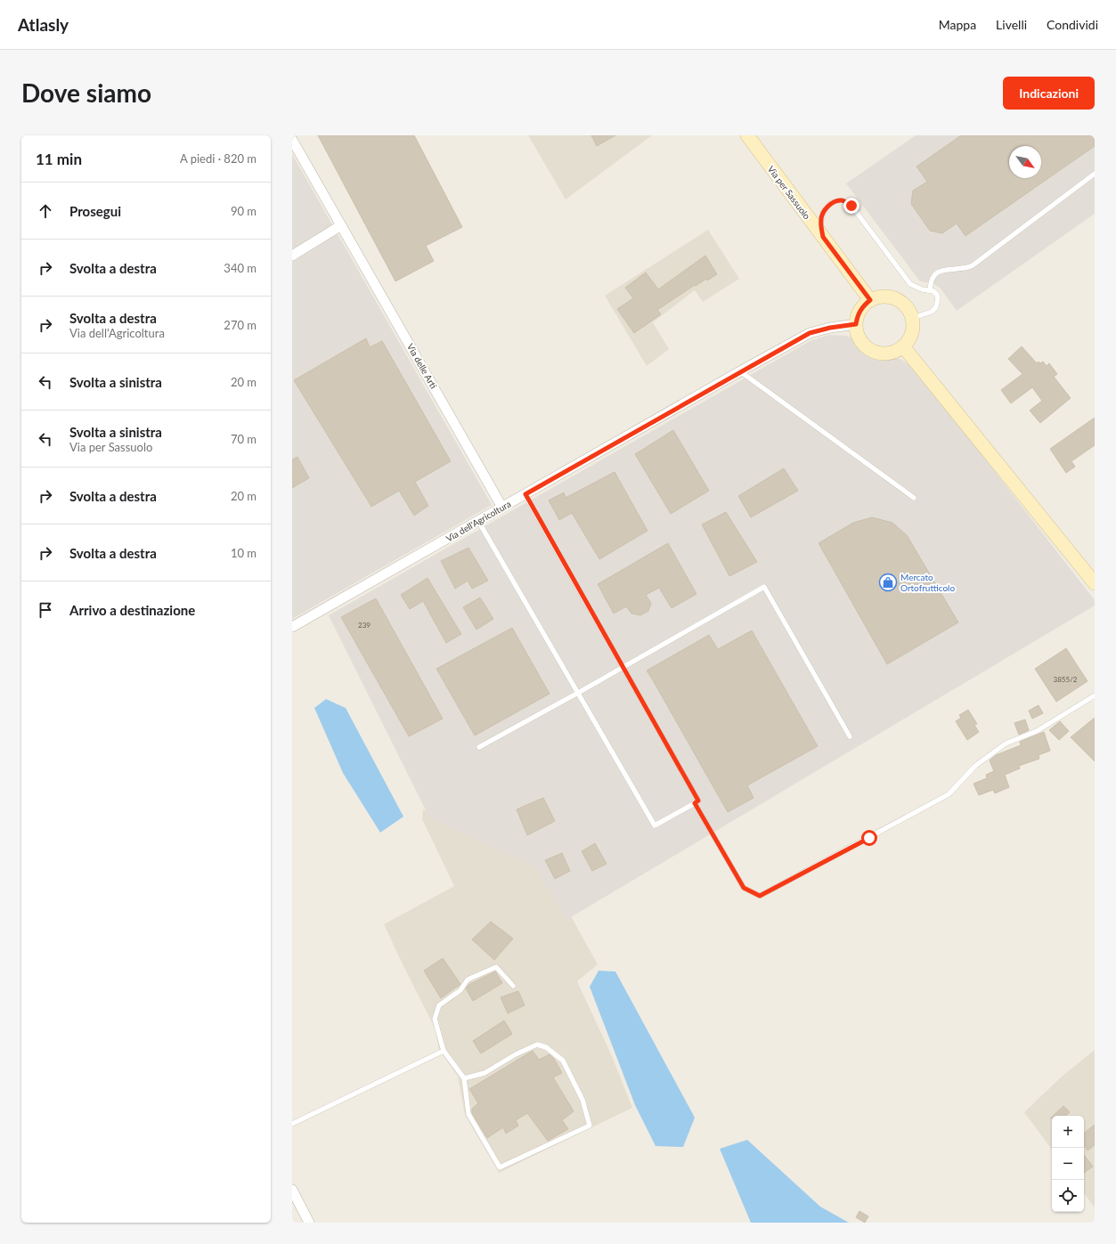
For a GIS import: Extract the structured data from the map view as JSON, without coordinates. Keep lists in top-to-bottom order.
{
  "streets": {
    "main road": ["Via per Sassuolo"],
    "street": ["Via delle Arti", "Via dell'Agricoltura"]
  },
  "crossings": [
    ["Via per Sassuolo", "Via dell'Agricoltura"],
    ["Via delle Arti", "Via dell'Agricoltura"]
  ],
  "places": {
    "shop": ["Mercato Ortofrutticolo"]
  },
  "house_numbers": ["239", "3855/2"],
  "north": "bottom right",
  "page": {
    "header": "Atlasly",
    "nav": ["Mappa", "Livelli", "Condividi"],
    "buttons": "Indicazioni",
    "title": "Dove siamo",
    "heading": ["11 min", "A piedi · 820 m"],
    "list": [
      ["Prosegui", "90 m"],
      ["Svolta a destra", "340 m"],
      ["Svolta a destra", "Via dell'Agricoltura", "270 m"],
      ["Svolta a sinistra", "20 m"],
      ["Svolta a sinistra", "Via per Sassuolo", "70 m"],
      ["Svolta a destra", "20 m"],
      ["Svolta a destra", "10 m"],
      "Arrivo a destinazione"
    ],
    "map_buttons": ["+", "−"]
  }
}
